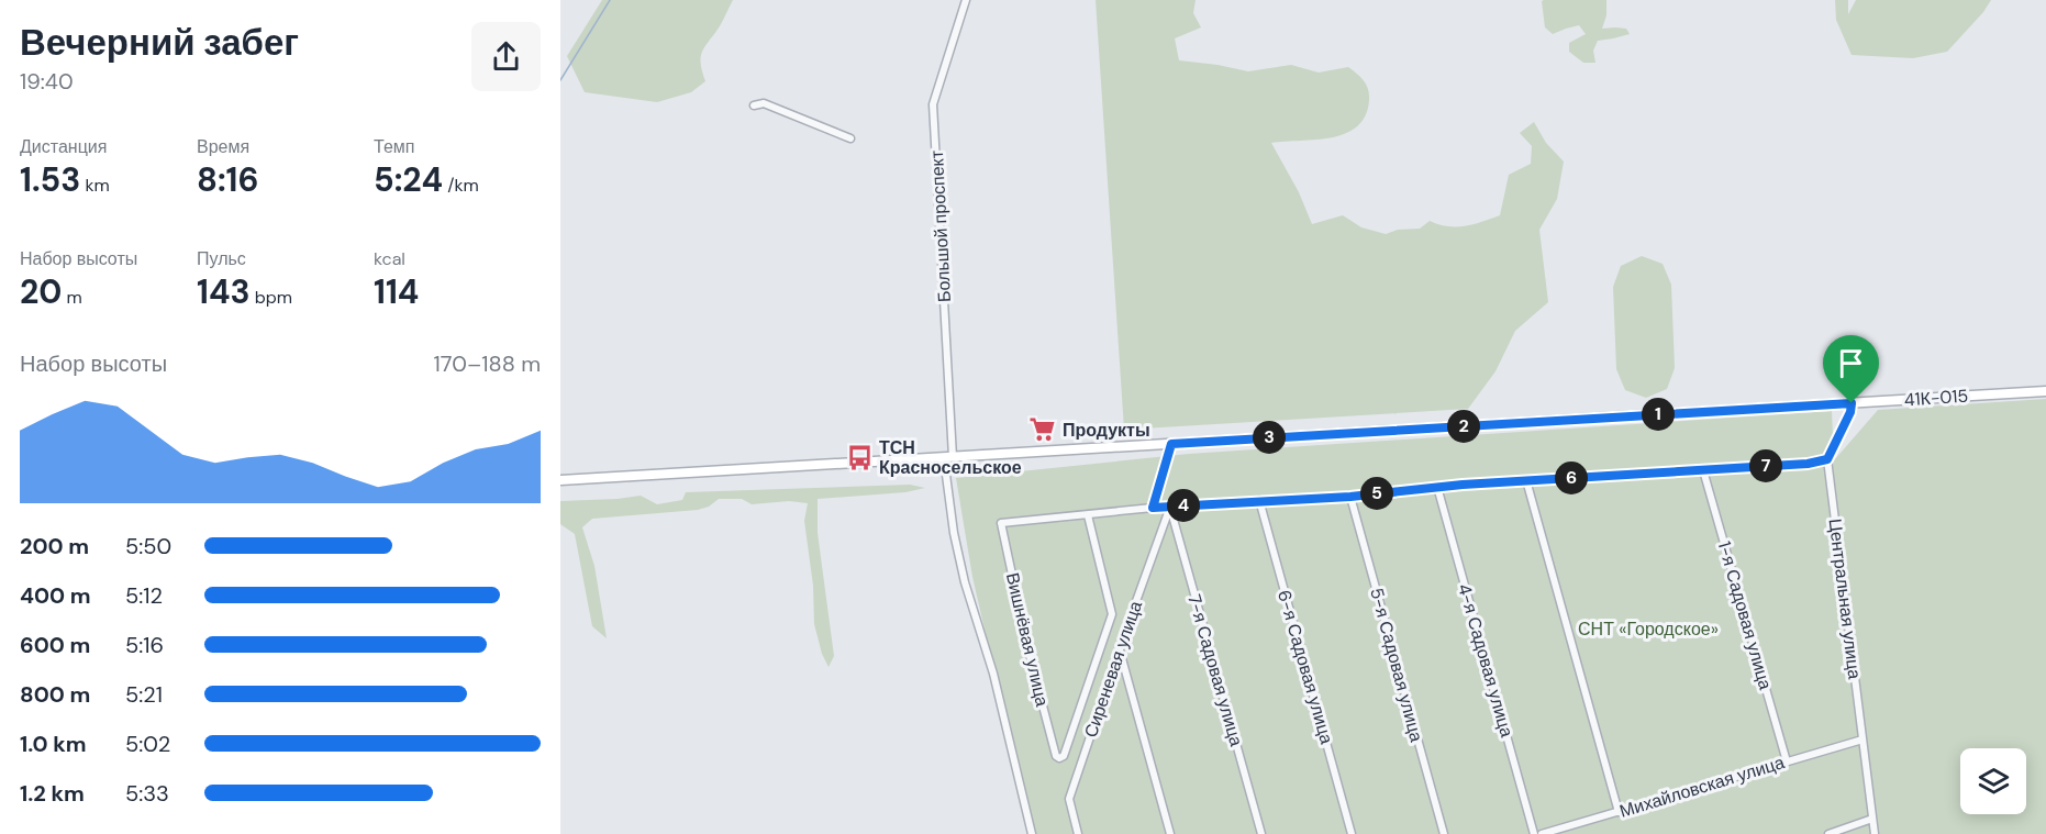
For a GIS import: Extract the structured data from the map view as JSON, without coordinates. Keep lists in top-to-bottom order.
{
  "streets": {
    "main road": ["41К-015"],
    "street": [
      "Большой проспект",
      "Центральная улица",
      "1-я Садовая улица",
      "Вишнёвая улица",
      "4-я Садовая улица",
      "5-я Садовая улица",
      "6-я Садовая улица",
      "Сиреневая улица",
      "7-я Садовая улица",
      "Михайловская улица"
    ]
  },
  "crossings": [
    ["Большой проспект", "41К-015"],
    ["Центральная улица", "Михайловская улица"],
    ["1-я Садовая улица", "Михайловская улица"],
    ["Сиреневая улица", "7-я Садовая улица"]
  ],
  "parks": ["СНТ «Городское»"],
  "places": {
    "supermarket": ["Продукты"],
    "bus stop": ["ТСН Красносельское"]
  },
  "page": {
    "heading": ["Вечерний забег", "19:40"],
    "stats": [
      ["Дистанция", "1.53 km"],
      ["Время", "8:16"],
      ["Темп", "5:24 /km"],
      ["Набор высоты", "20 m"],
      ["Пульс", "143 bpm"],
      ["kcal", "114"]
    ],
    "chart": ["Набор высоты", "170–188 m"],
    "pins": [
      "1",
      "2",
      "3",
      "7",
      "6",
      "5",
      "4"
    ],
    "list": [
      {
        "name": "200 m",
        "note": "5:50"
      },
      {
        "name": "400 m",
        "note": "5:12"
      },
      {
        "name": "600 m",
        "note": "5:16"
      },
      {
        "name": "800 m",
        "note": "5:21"
      },
      {
        "name": "1.0 km",
        "note": "5:02"
      },
      {
        "name": "1.2 km",
        "note": "5:33"
      }
    ]
  }
}
